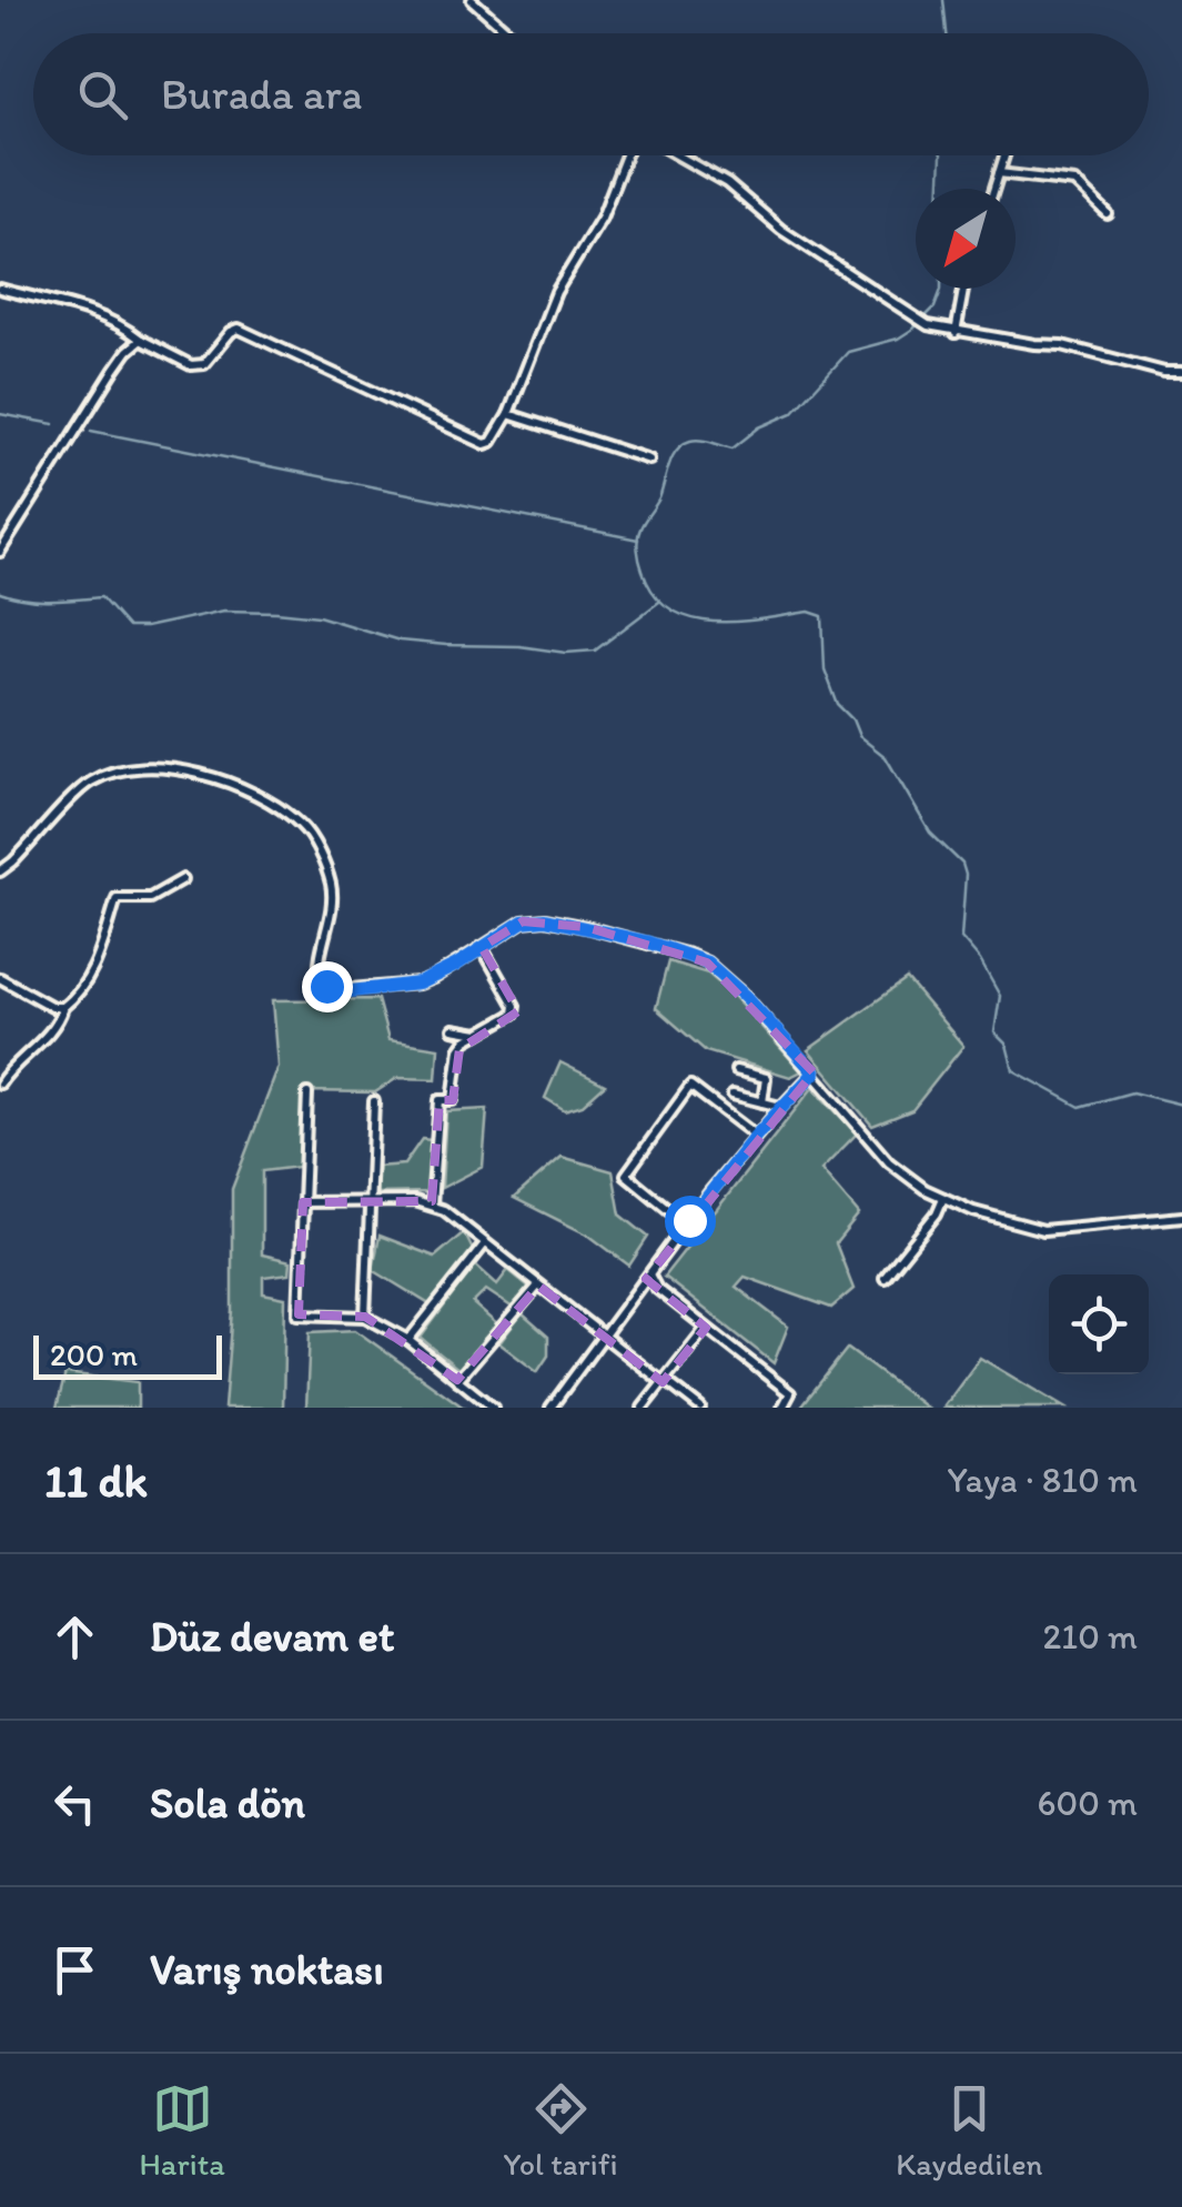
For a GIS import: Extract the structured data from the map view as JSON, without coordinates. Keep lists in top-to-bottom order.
{
  "scale_bar": "200 m",
  "north": "bottom left",
  "page": {
    "search": "Burada ara",
    "scale": "200 m",
    "heading": ["11 dk", "Yaya · 810 m"],
    "list": [
      ["Düz devam et", "210 m"],
      ["Sola dön", "600 m"],
      "Varış noktası"
    ],
    "nav": ["Harita", "Yol tarifi", "Kaydedilen"]
  }
}
